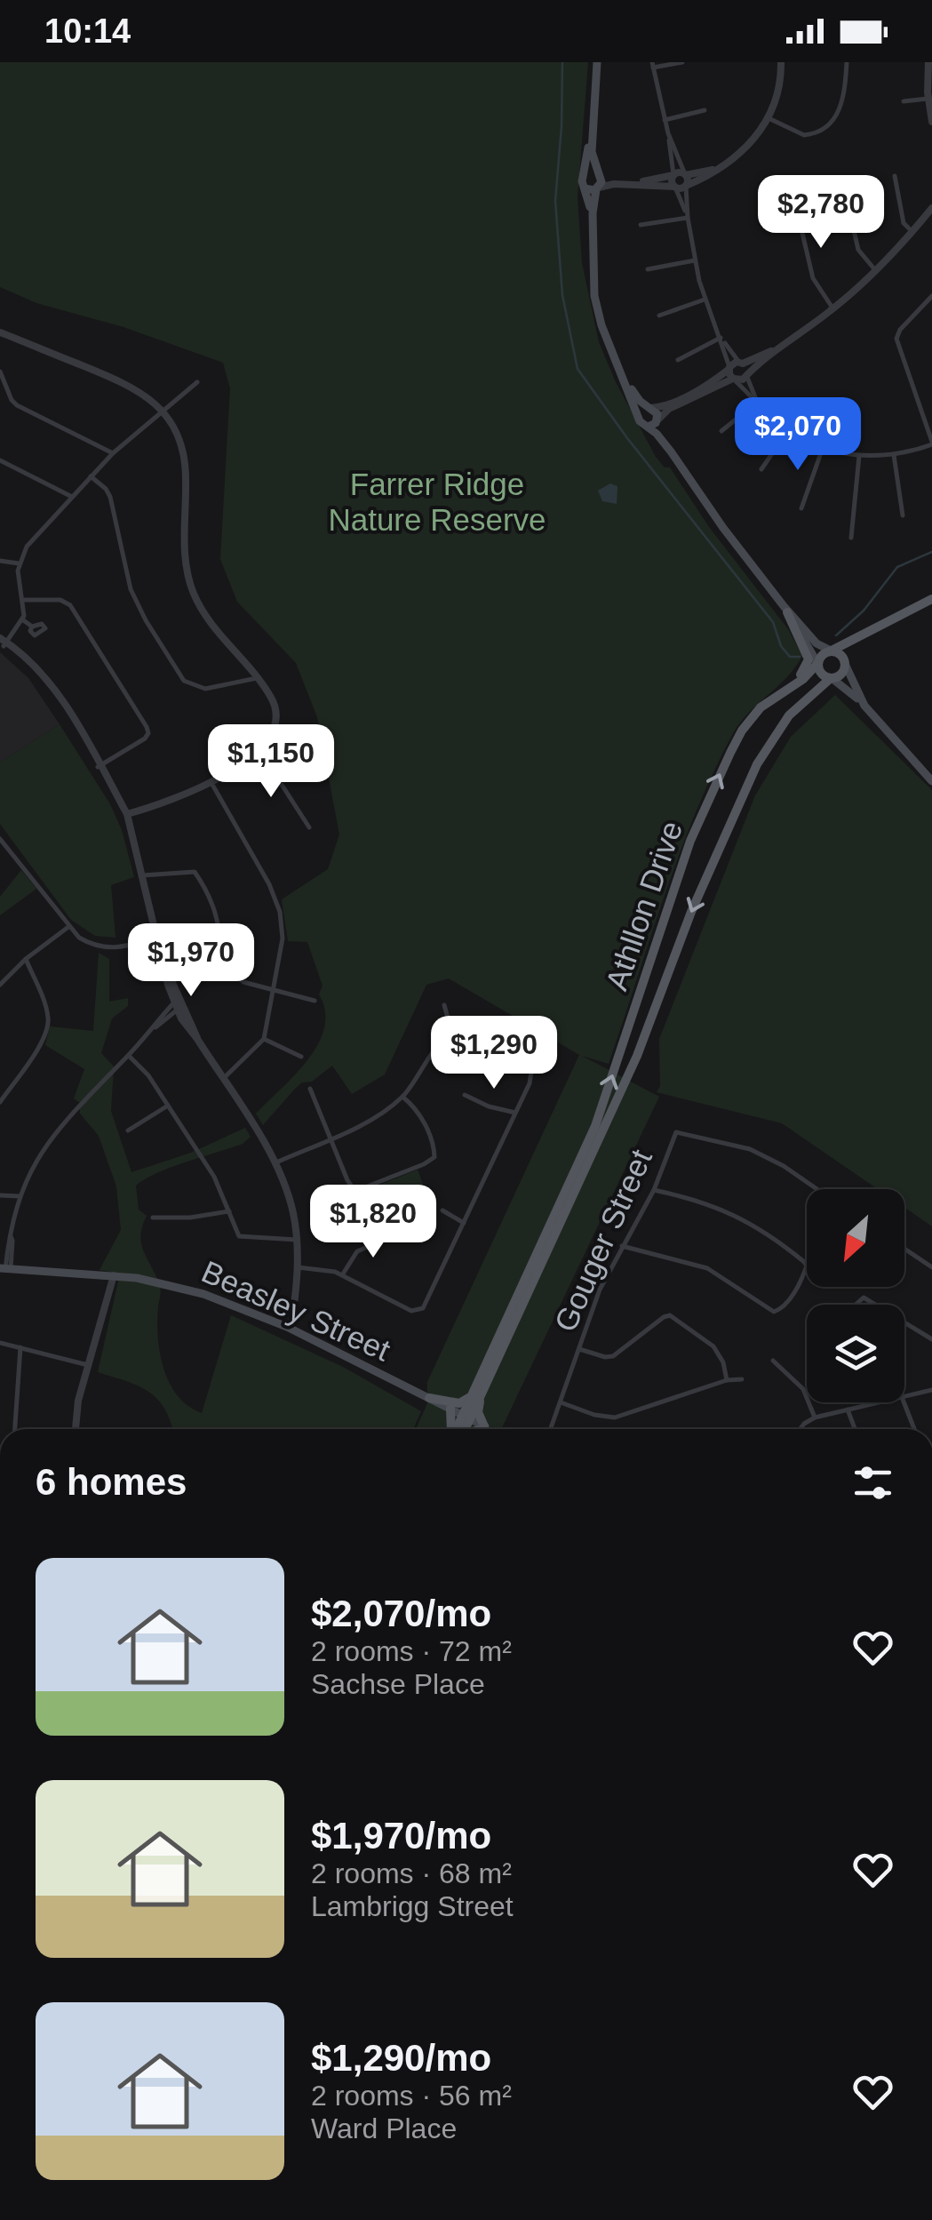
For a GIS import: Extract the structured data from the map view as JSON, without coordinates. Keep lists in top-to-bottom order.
{
  "streets": {
    "main road": ["Athllon Drive", "Beasley Street"],
    "street": ["Gouger Street"]
  },
  "crossings": [
    ["Athllon Drive", "Beasley Street"]
  ],
  "parks": ["Farrer Ridge Nature Reserve"],
  "north": "bottom left",
  "page": {
    "status": "10:14",
    "price": [
      "$2,780",
      "$2,070",
      "$1,150",
      "$1,970",
      "$1,290",
      "$1,820"
    ],
    "heading": "6 homes",
    "list": [
      {
        "name": "$2,070/mo",
        "note": "2 rooms · 72 m² · Sachse Place"
      },
      {
        "name": "$1,970/mo",
        "note": "2 rooms · 68 m² · Lambrigg Street"
      },
      {
        "name": "$1,290/mo",
        "note": "2 rooms · 56 m² · Ward Place"
      }
    ]
  }
}
